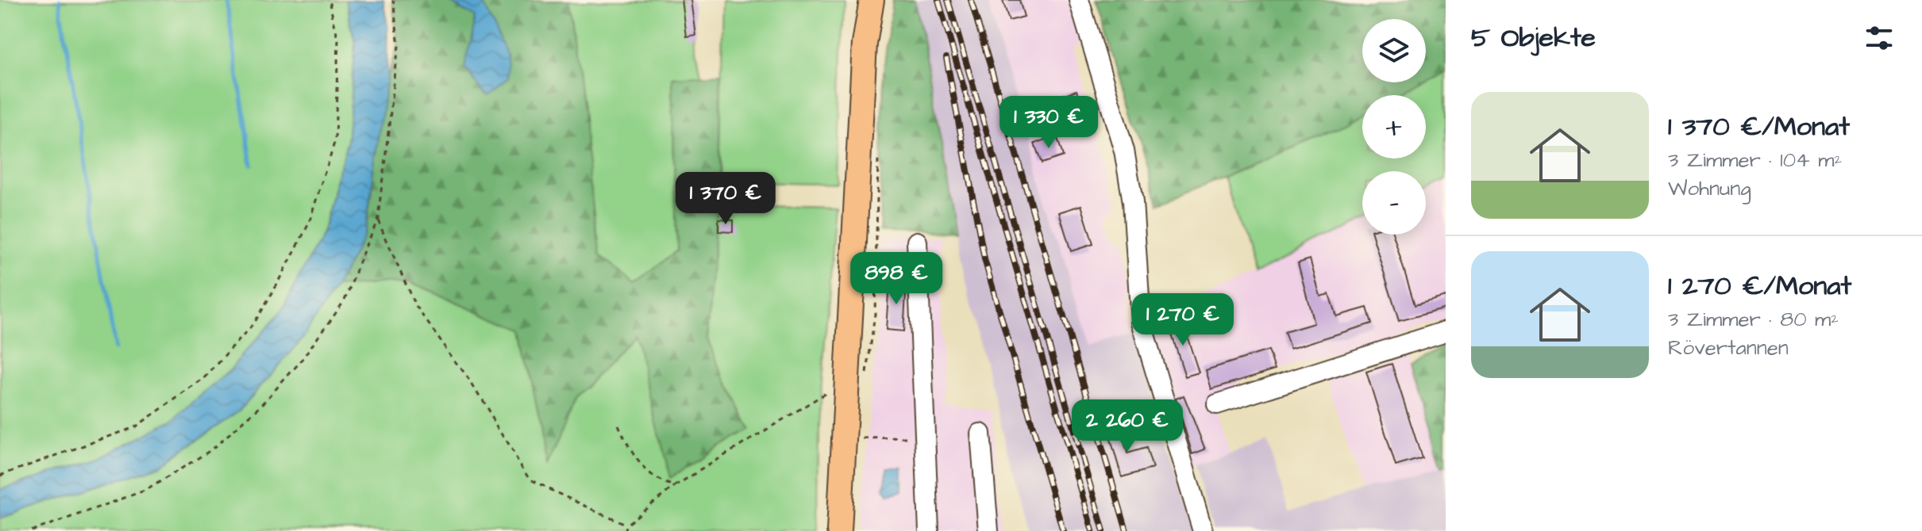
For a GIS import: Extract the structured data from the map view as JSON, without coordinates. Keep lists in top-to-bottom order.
{
  "page": {
    "heading": "5 Objekte",
    "map_buttons": ["+", "−"],
    "list": [
      {
        "name": "1 370 €/Monat",
        "note": "3 Zimmer · 104 m² · Wohnung"
      },
      {
        "name": "1 270 €/Monat",
        "note": "3 Zimmer · 80 m² · Rövertannen"
      }
    ],
    "price": [
      "1 330 €",
      "1 370 €",
      "898 €",
      "1 270 €",
      "2 260 €"
    ]
  }
}
